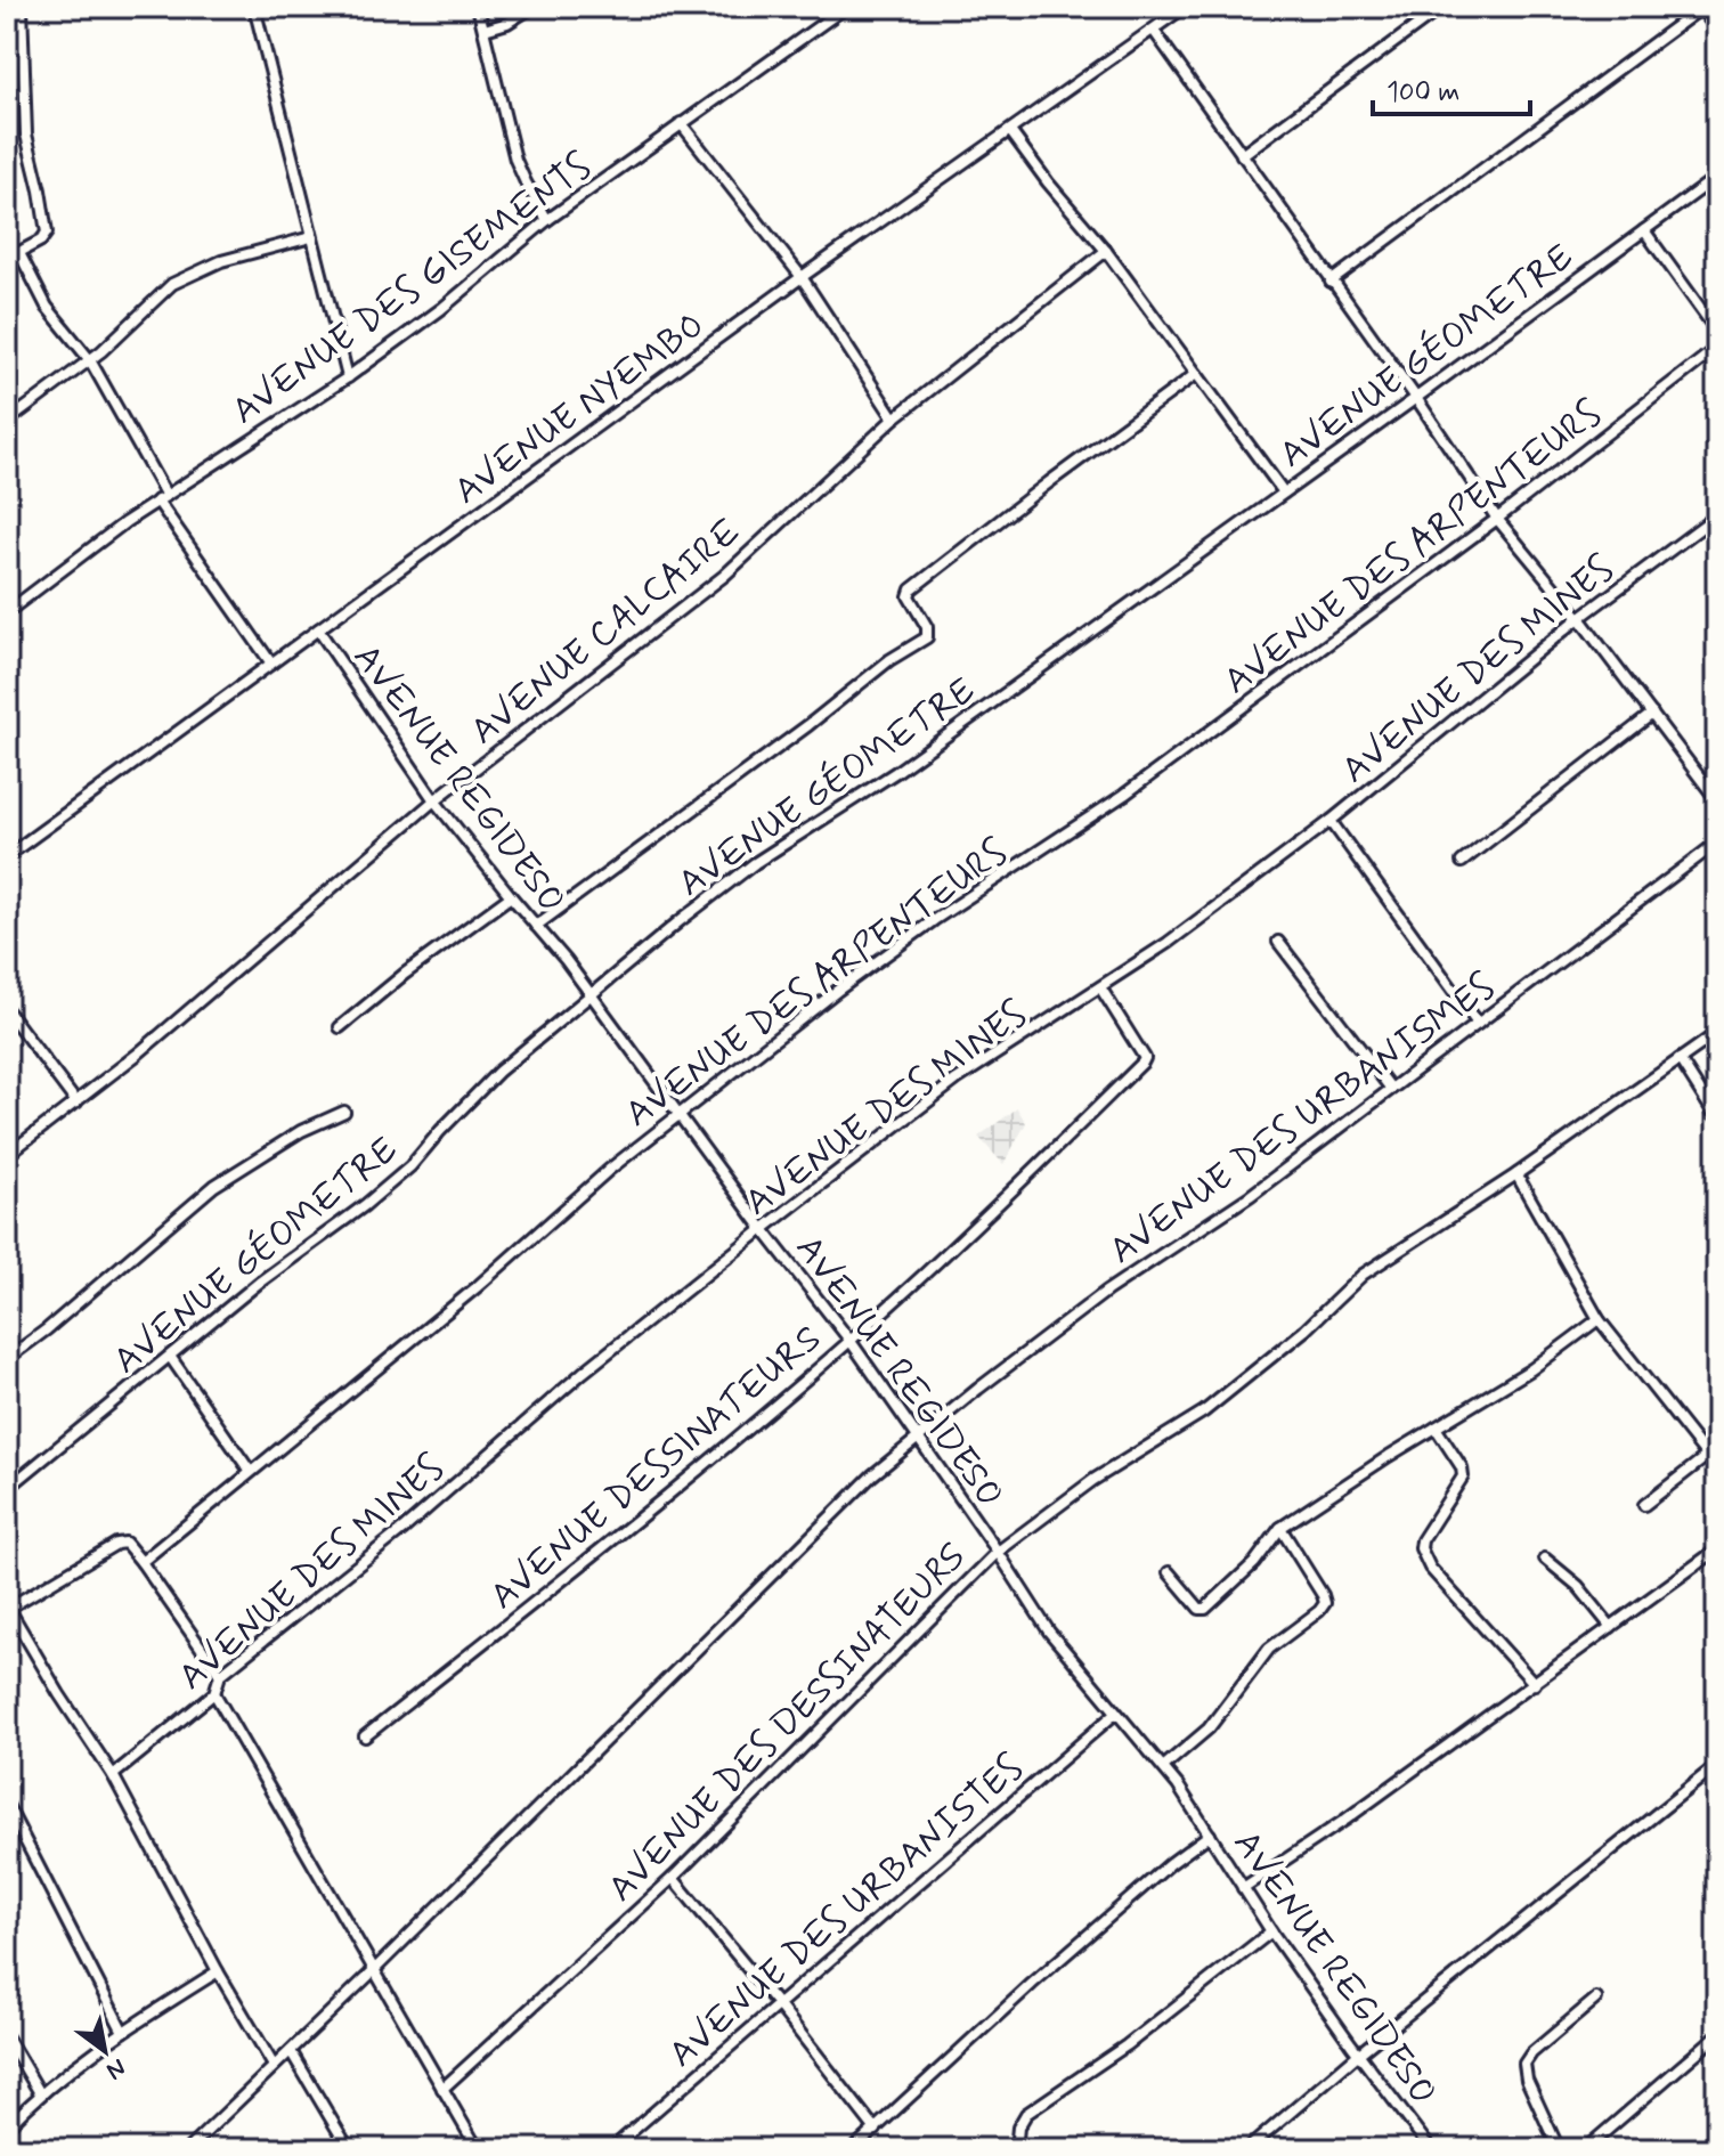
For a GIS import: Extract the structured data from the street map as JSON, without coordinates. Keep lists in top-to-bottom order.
{
  "streets": {
    "street": [
      "AVENUE DES GISEMENTS",
      "AVENUE GÉOMETRE",
      "AVENUE NYEMBO",
      "AVENUE DES ARPENTEURS",
      "AVENUE CALCAIRE",
      "AVENUE DES MINES",
      "AVENUE REGIDESO",
      "AVENUE DES URBANISMES",
      "AVENUE DESSINATEURS",
      "AVENUE DES DESSINATEURS",
      "AVENUE DES URBANISTES"
    ]
  },
  "crossings": [
    ["AVENUE GÉOMETRE", "AVENUE REGIDESO"],
    ["AVENUE NYEMBO", "AVENUE REGIDESO"],
    ["AVENUE DES ARPENTEURS", "AVENUE REGIDESO"],
    ["AVENUE CALCAIRE", "AVENUE REGIDESO"],
    ["AVENUE DES MINES", "AVENUE REGIDESO"],
    ["AVENUE DES MINES", "AVENUE DESSINATEURS"],
    ["AVENUE REGIDESO", "AVENUE DES URBANISMES"],
    ["AVENUE REGIDESO", "AVENUE DESSINATEURS"],
    ["AVENUE REGIDESO", "AVENUE DES DESSINATEURS"],
    ["AVENUE REGIDESO", "AVENUE DES URBANISTES"]
  ],
  "scale_bar": "100 m",
  "north": "bottom right"
}
